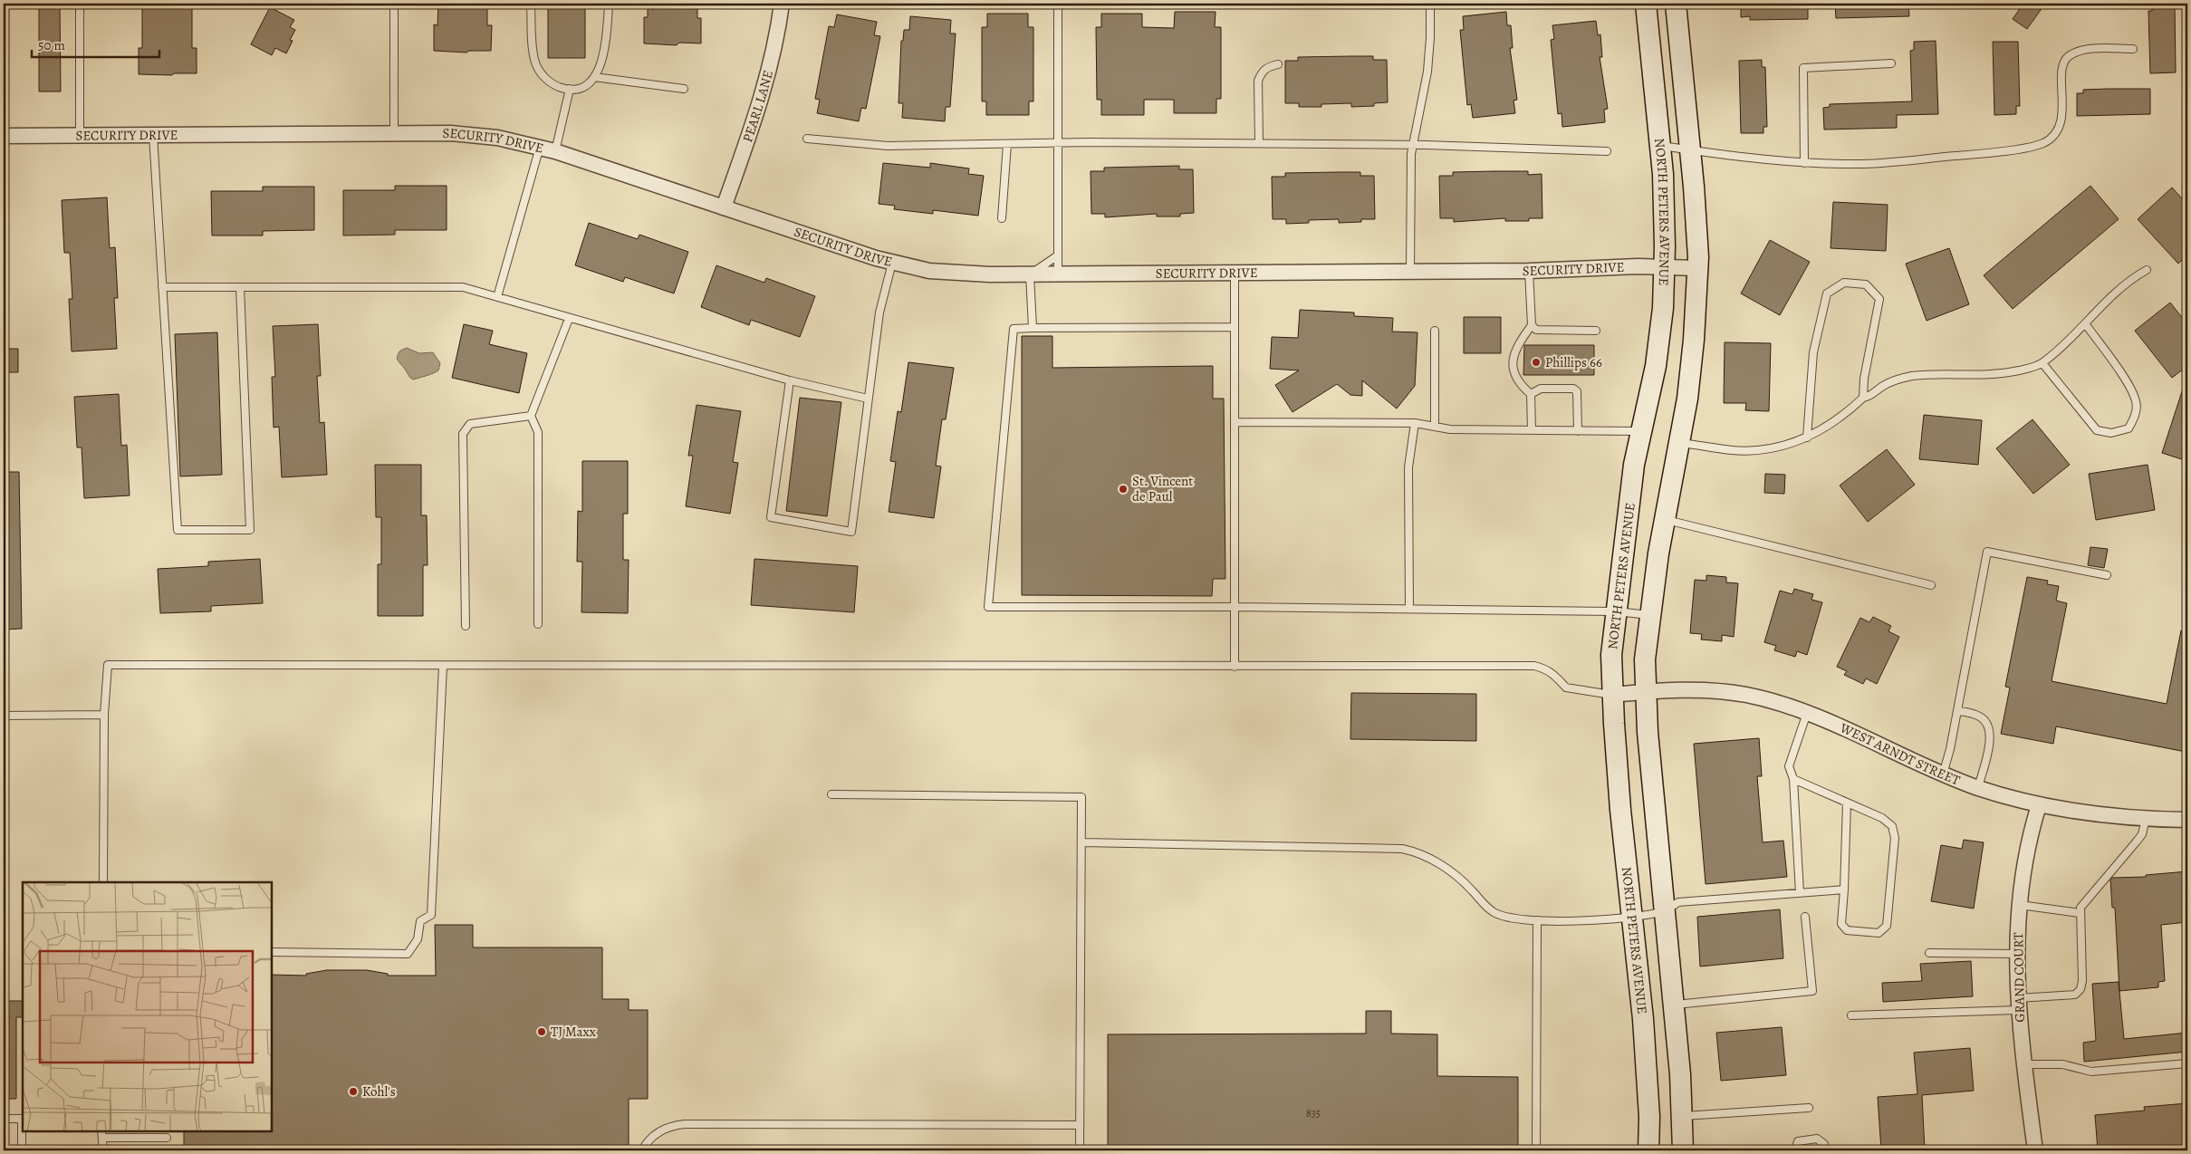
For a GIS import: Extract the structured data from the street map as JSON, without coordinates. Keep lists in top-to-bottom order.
{
  "streets": {
    "main road": ["NORTH PETERS AVENUE"],
    "street": [
      "PEARL LANE",
      "SECURITY DRIVE",
      "WEST ARNDT STREET",
      "GRAND COURT"
    ]
  },
  "crossings": [
    ["PEARL LANE", "SECURITY DRIVE"],
    ["SECURITY DRIVE", "NORTH PETERS AVENUE"],
    ["NORTH PETERS AVENUE", "WEST ARNDT STREET"],
    ["WEST ARNDT STREET", "GRAND COURT"]
  ],
  "places": [
    "Phillips 66",
    "St. Vincent de Paul",
    "TJ Maxx",
    "Kohl's"
  ],
  "house_numbers": ["835"],
  "scale_bar": "50 m"
}
